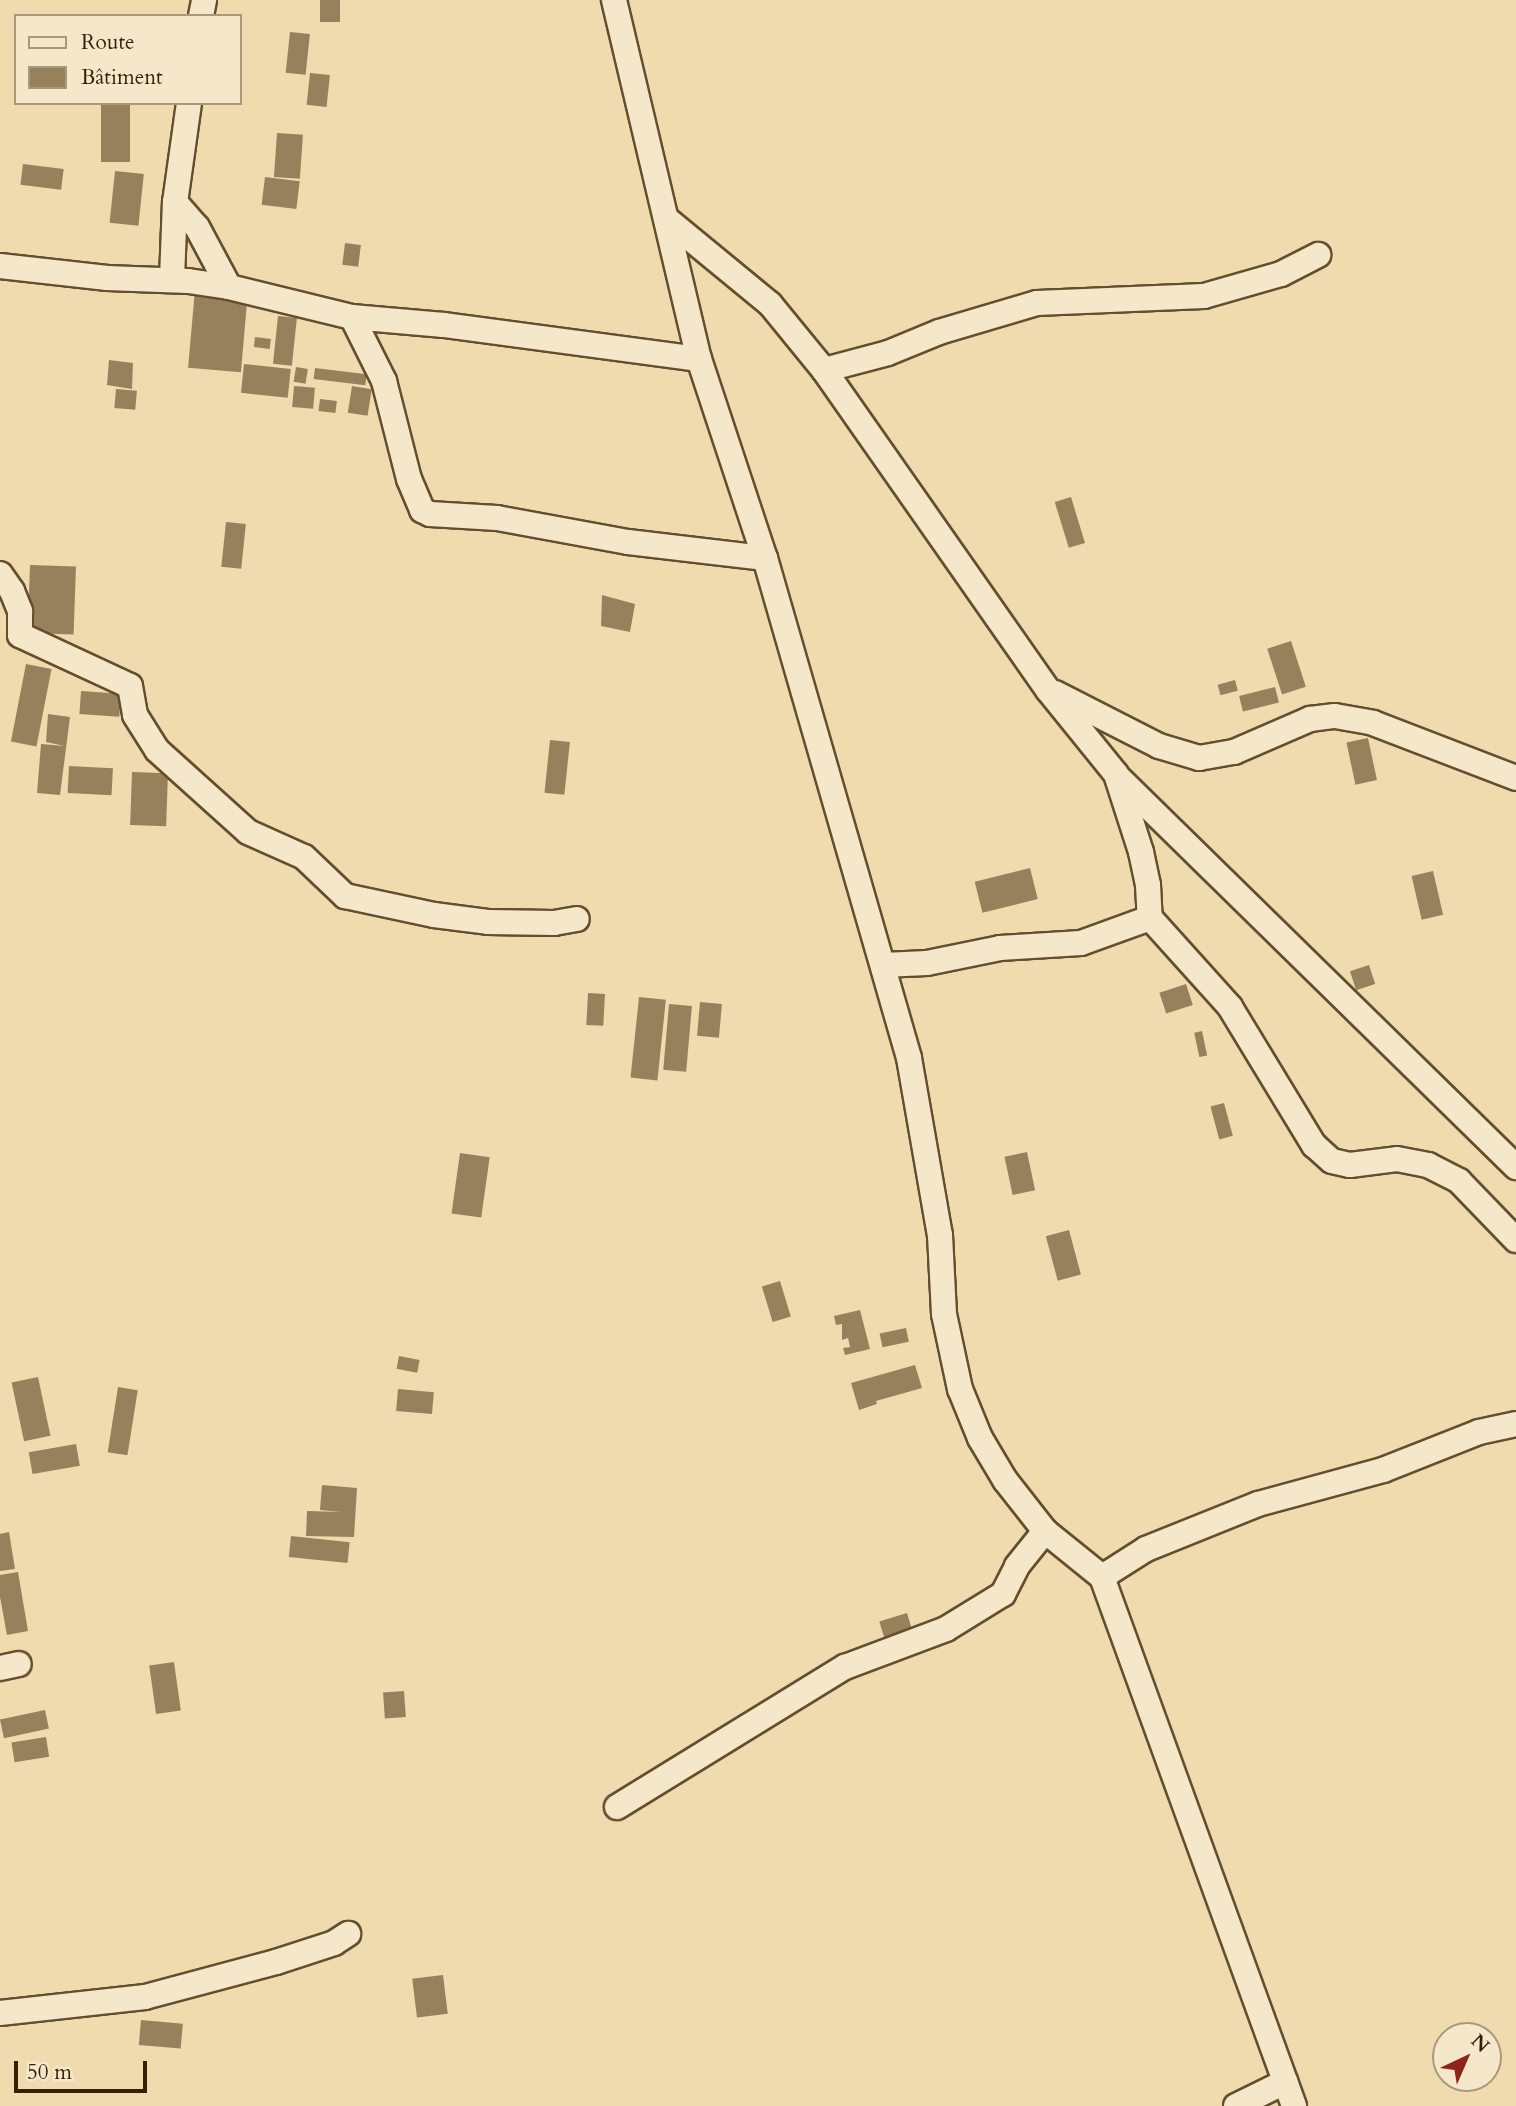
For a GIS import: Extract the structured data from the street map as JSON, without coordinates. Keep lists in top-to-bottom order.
{
  "legend": ["Route", "Bâtiment"],
  "scale_bar": "50 m",
  "north": "top right"
}
